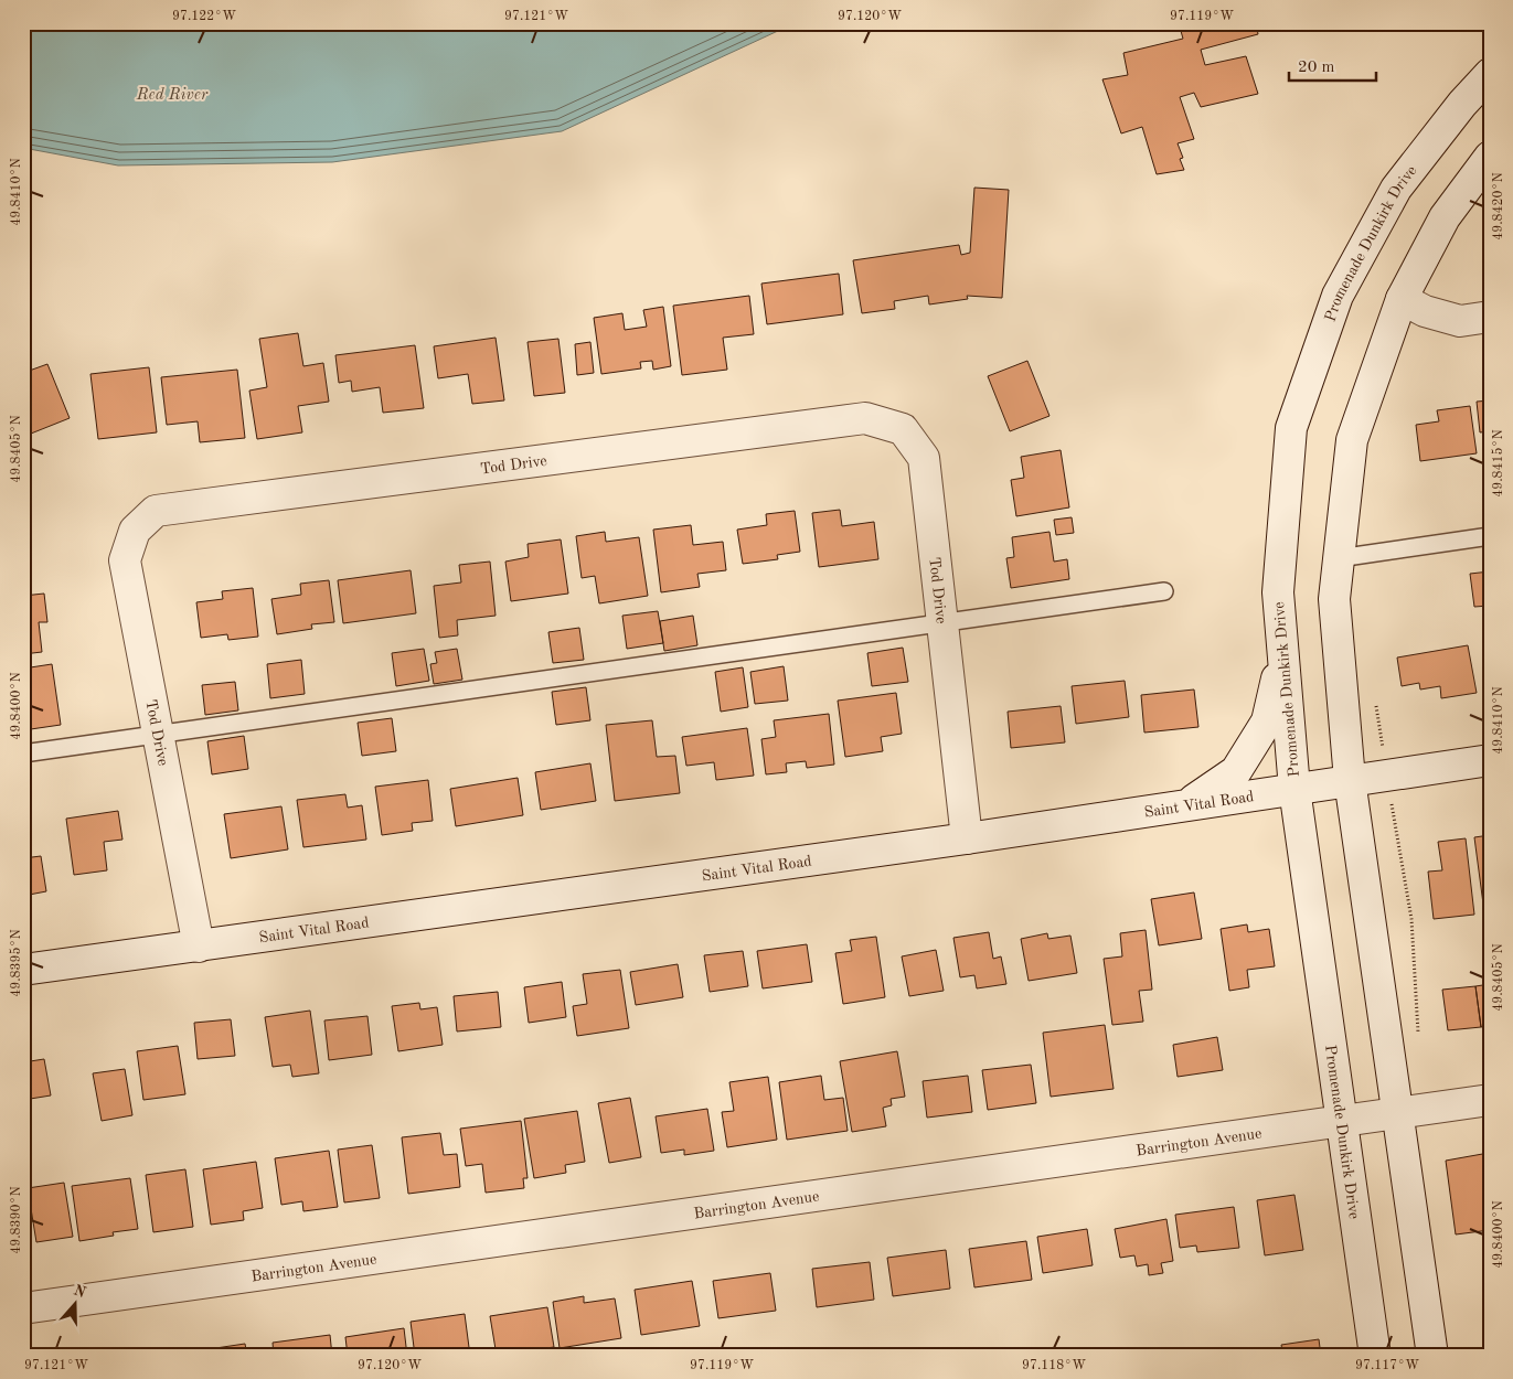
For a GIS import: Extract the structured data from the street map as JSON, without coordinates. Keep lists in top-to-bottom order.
{
  "streets": {
    "street": [
      "Promenade Dunkirk Drive",
      "Tod Drive",
      "Saint Vital Road",
      "Barrington Avenue"
    ]
  },
  "crossings": [
    ["Promenade Dunkirk Drive", "Saint Vital Road"],
    ["Promenade Dunkirk Drive", "Barrington Avenue"],
    ["Tod Drive", "Saint Vital Road"]
  ],
  "water": ["Red River"],
  "scale_bar": "20 m",
  "north": "top",
  "coordinates": [
    "97.122°W",
    "97.121°W",
    "97.120°W",
    "97.119°W",
    "49.8410°N",
    "49.8420°N",
    "49.8405°N",
    "49.8415°N",
    "49.8400°N",
    "49.8395°N",
    "49.8390°N",
    "97.118°W",
    "97.117°W"
  ]
}
